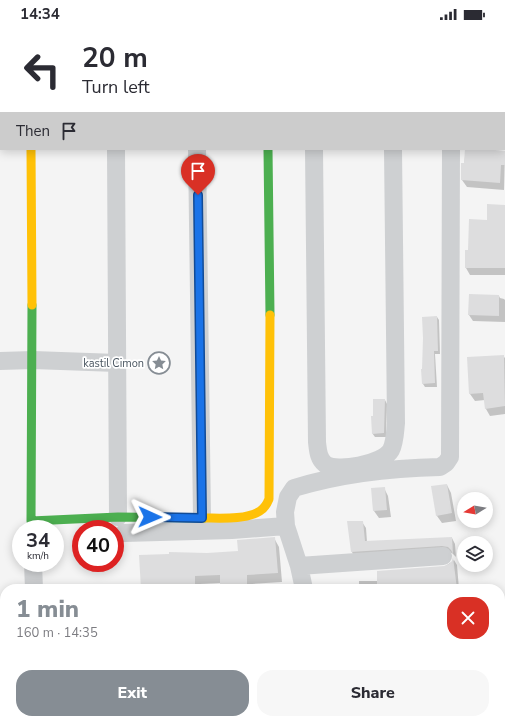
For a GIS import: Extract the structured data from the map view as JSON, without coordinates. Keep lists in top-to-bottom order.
{
  "places": {
    "place": ["kastil Cimon"]
  },
  "north": "left",
  "page": {
    "status": "14:34",
    "turn": ["20 m", "Turn left"],
    "then": "Then",
    "speed": "34 km/h",
    "limit": "40",
    "heading": ["1 min", "160 m · 14:35"],
    "buttons": ["Exit", "Share"]
  }
}
